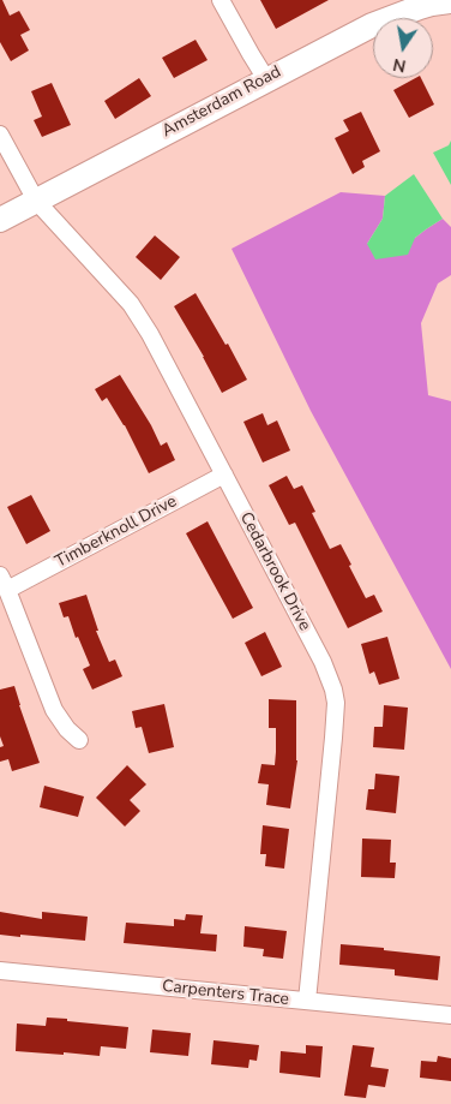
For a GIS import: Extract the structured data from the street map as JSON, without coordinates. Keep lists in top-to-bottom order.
{
  "streets": {
    "main road": ["Amsterdam Road"],
    "street": ["Timberknoll Drive", "Cedarbrook Drive", "Carpenters Trace"]
  },
  "crossings": [
    ["Amsterdam Road", "Cedarbrook Drive"],
    ["Timberknoll Drive", "Cedarbrook Drive"],
    ["Cedarbrook Drive", "Carpenters Trace"]
  ],
  "north": "bottom"
}
